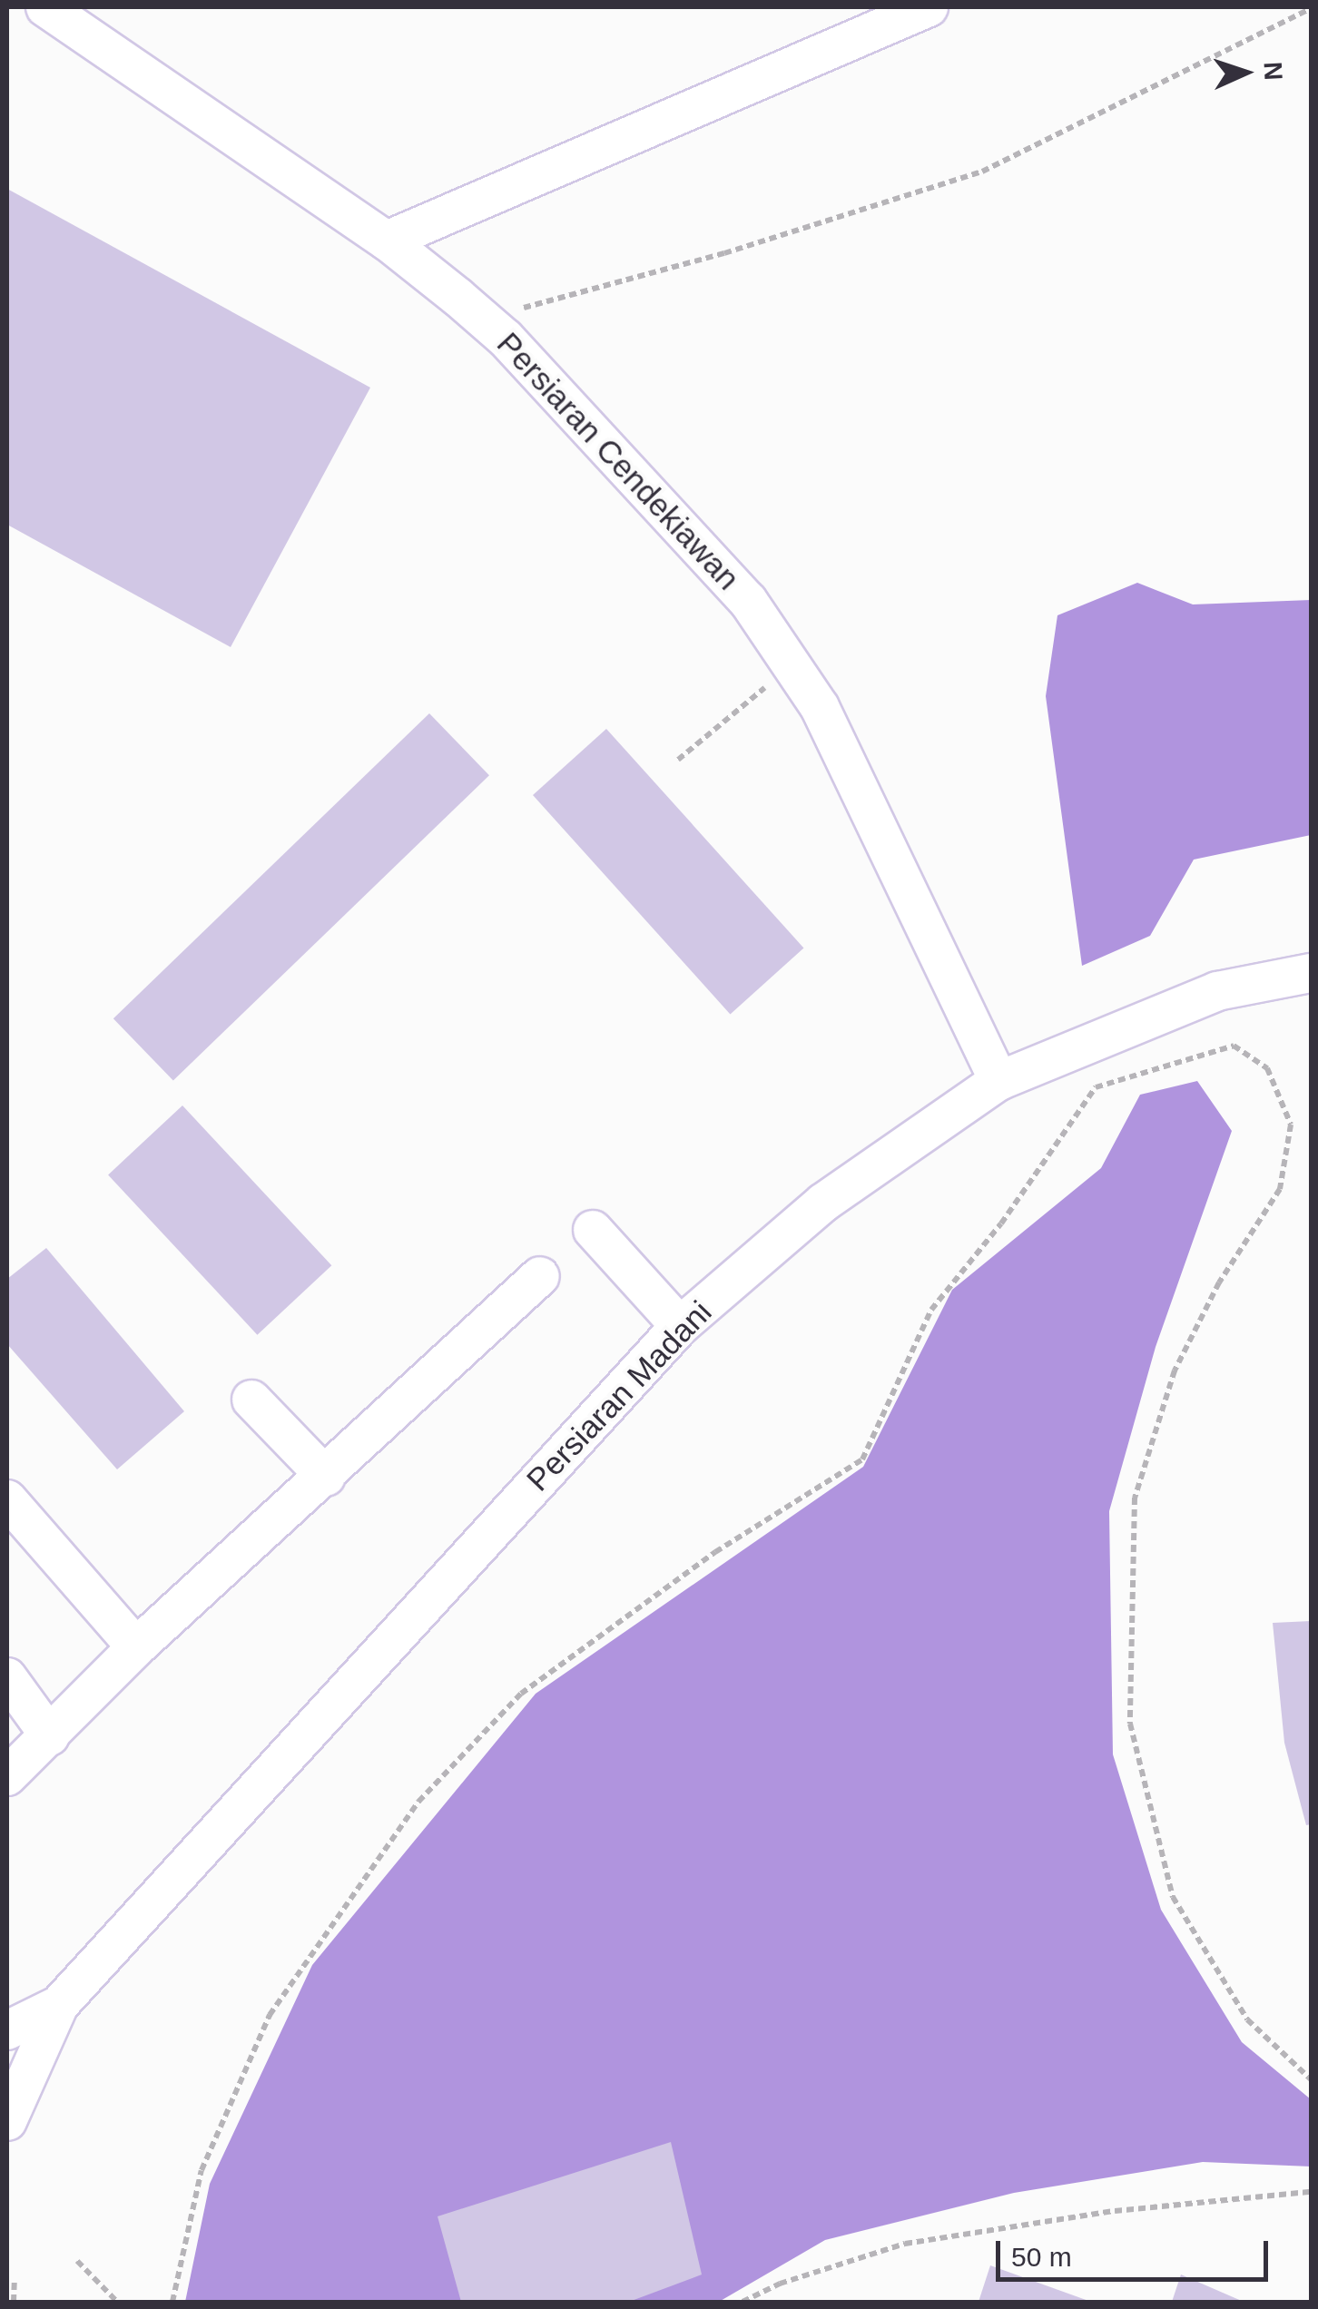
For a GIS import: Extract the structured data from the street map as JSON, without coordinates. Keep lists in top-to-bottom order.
{
  "streets": {
    "street": ["Persiaran Cendekiawan", "Persiaran Madani"]
  },
  "crossings": [
    ["Persiaran Cendekiawan", "Persiaran Madani"]
  ],
  "scale_bar": "50 m",
  "north": "right"
}
